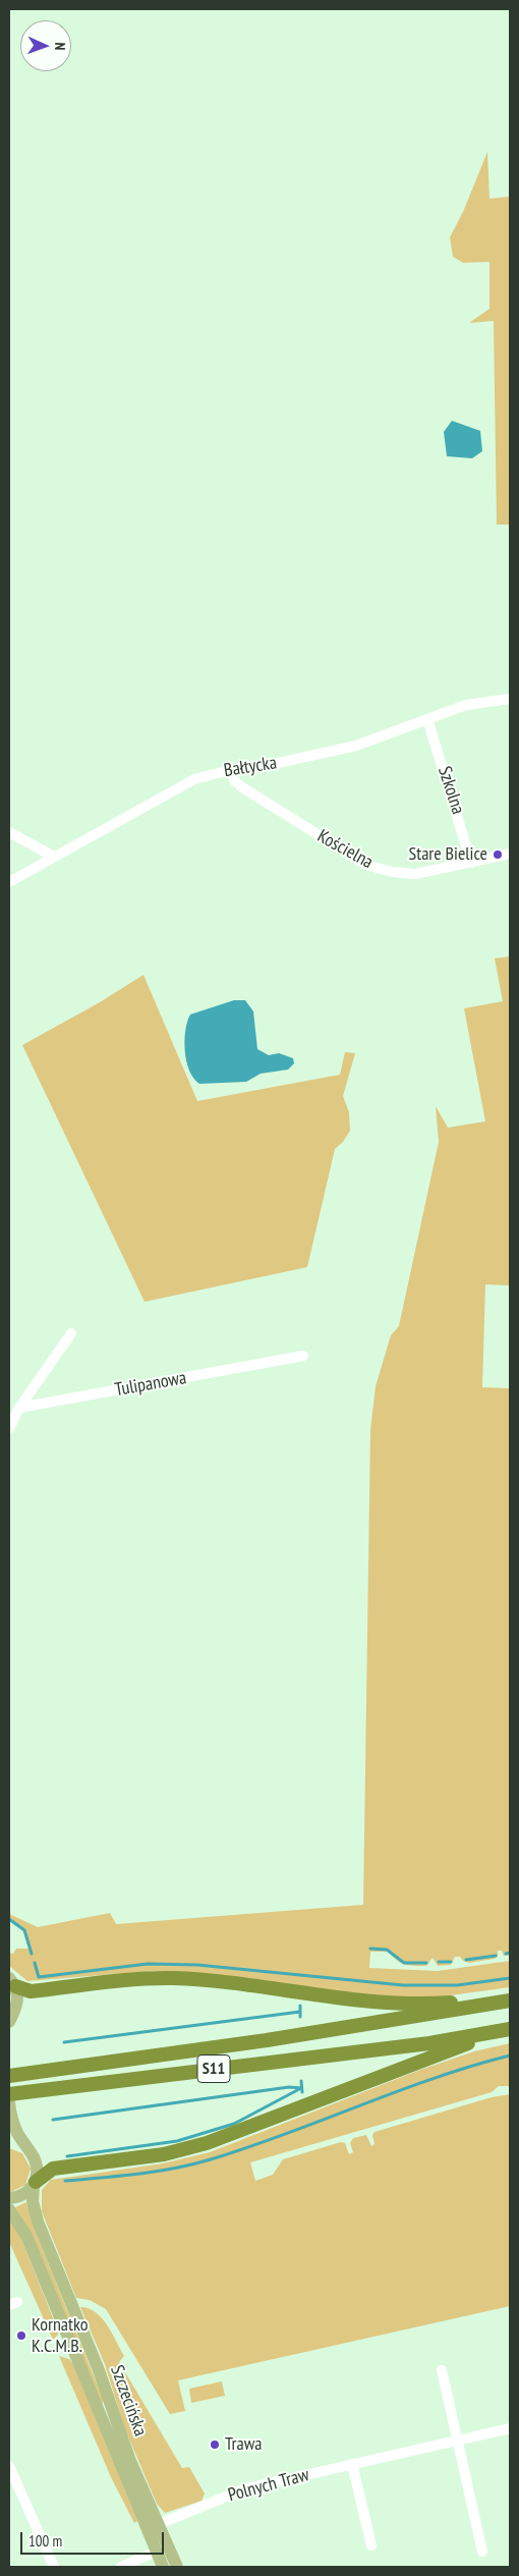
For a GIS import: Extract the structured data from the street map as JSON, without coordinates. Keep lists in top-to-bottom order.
{
  "streets": {
    "highway": ["S11"],
    "main road": ["Szczecińska"],
    "street": [
      "Bałtycka",
      "Szkolna",
      "Kościelna",
      "Tulipanowa",
      "Polnych Traw"
    ]
  },
  "crossings": [
    ["Bałtycka", "Szkolna"],
    ["Bałtycka", "Kościelna"],
    ["Szkolna", "Kościelna"],
    ["S11", "Szczecińska"],
    ["Szczecińska", "Polnych Traw"]
  ],
  "places": ["Stare Bielice", "Kornatko K.C.M.B.", "Trawa"],
  "scale_bar": "100 m",
  "north": "right"
}
